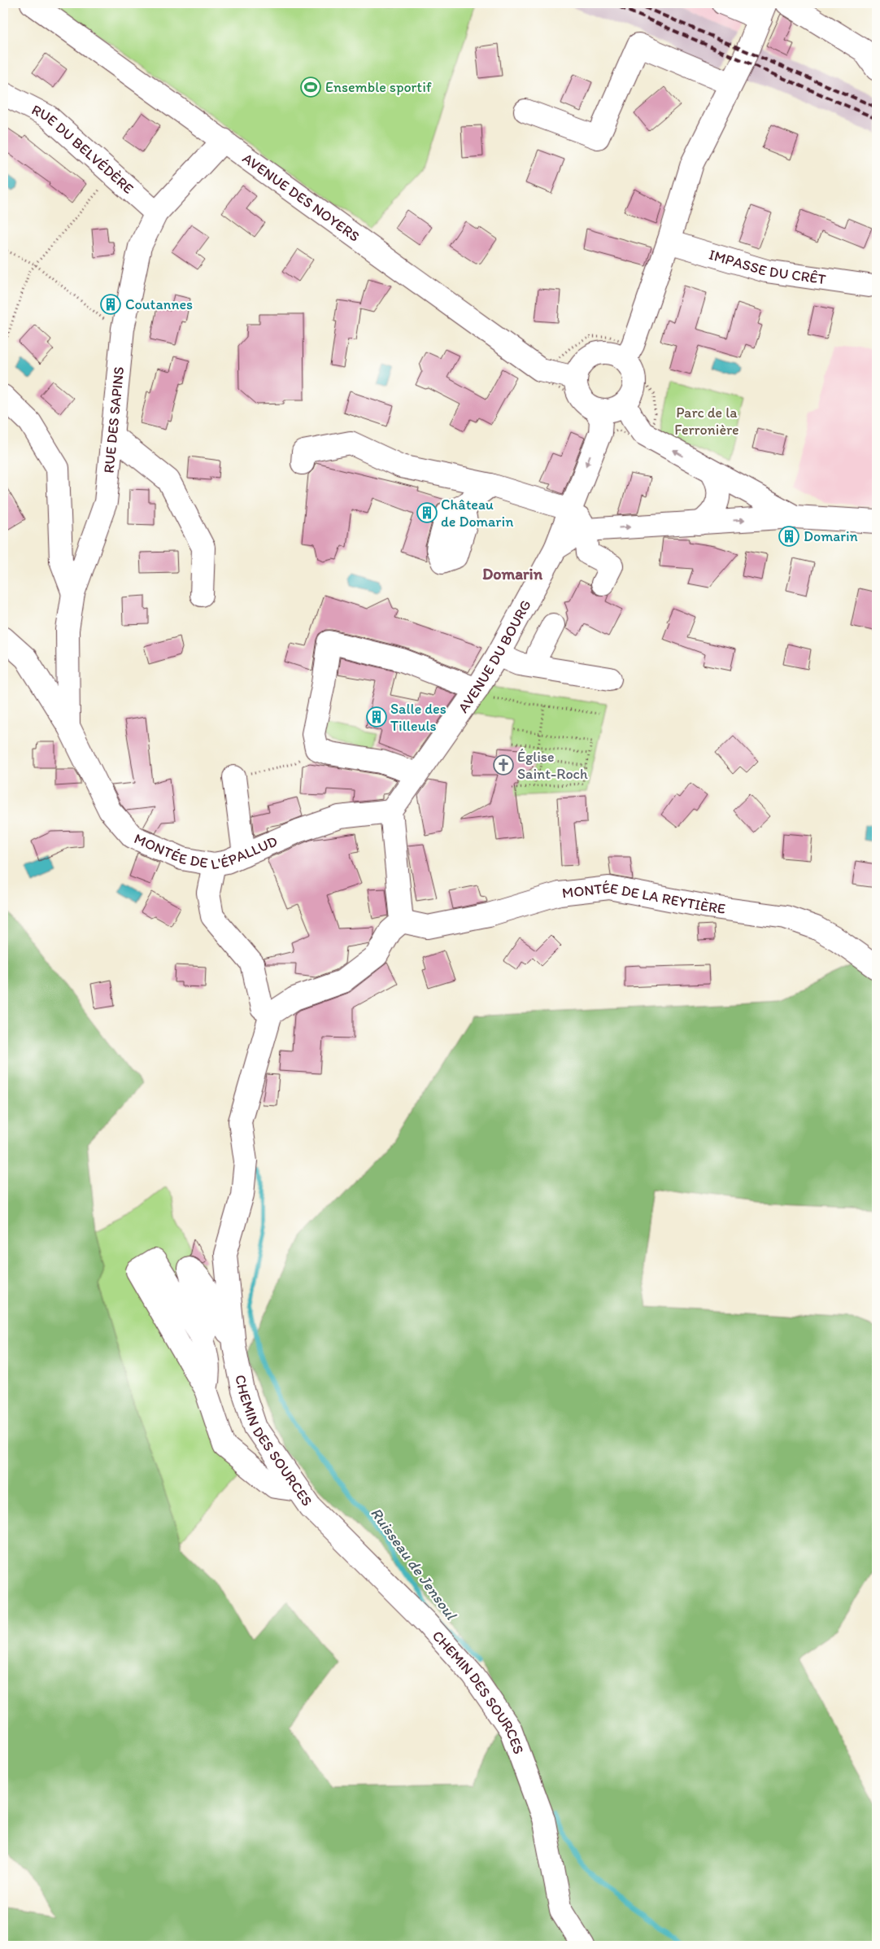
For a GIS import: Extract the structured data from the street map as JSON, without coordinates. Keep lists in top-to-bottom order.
{
  "streets": {
    "street": [
      "RUE DU BELVÉDÈRE",
      "AVENUE DES NOYERS",
      "IMPASSE DU CRÊT",
      "RUE DES SAPINS",
      "AVENUE DU BOURG",
      "MONTÉE DE L'ÉPALLUD",
      "MONTÉE DE LA REYTIÈRE",
      "CHEMIN DES SOURCES"
    ]
  },
  "crossings": [
    ["RUE DU BELVÉDÈRE", "RUE DES SAPINS"],
    ["AVENUE DES NOYERS", "RUE DES SAPINS"],
    ["RUE DES SAPINS", "MONTÉE DE L'ÉPALLUD"],
    ["AVENUE DU BOURG", "MONTÉE DE L'ÉPALLUD"]
  ],
  "districts": ["Domarin"],
  "water": ["Ruisseau de Jensoul"],
  "parks": ["Parc de la Ferronière"],
  "places": {
    "sports": ["Ensemble sportif"],
    "building": [
      "Coutannes",
      "Château de Domarin",
      "Domarin",
      "Salle des Tilleuls"
    ],
    "church": ["Église Saint-Roch"]
  }
}
